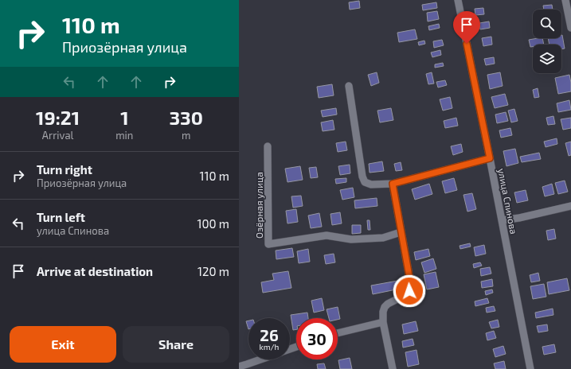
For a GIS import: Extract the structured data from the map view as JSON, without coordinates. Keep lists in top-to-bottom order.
{
  "streets": {
    "street": ["улица Спинова", "Озёрная улица"]
  },
  "page": {
    "turn": ["110 m", "Приозёрная улица"],
    "eta": [
      "19:21",
      "Arrival",
      "1",
      "min",
      "330",
      "m"
    ],
    "list": [
      {
        "name": "Turn right",
        "note": "Приозёрная улица",
        "value": "110 m"
      },
      {
        "name": "Turn left",
        "note": "улица Спинова",
        "value": "100 m"
      },
      {
        "name": "Arrive at destination",
        "value": "120 m"
      }
    ],
    "speed": "26 km/h",
    "limit": "30",
    "buttons": ["Exit", "Share"]
  }
}
